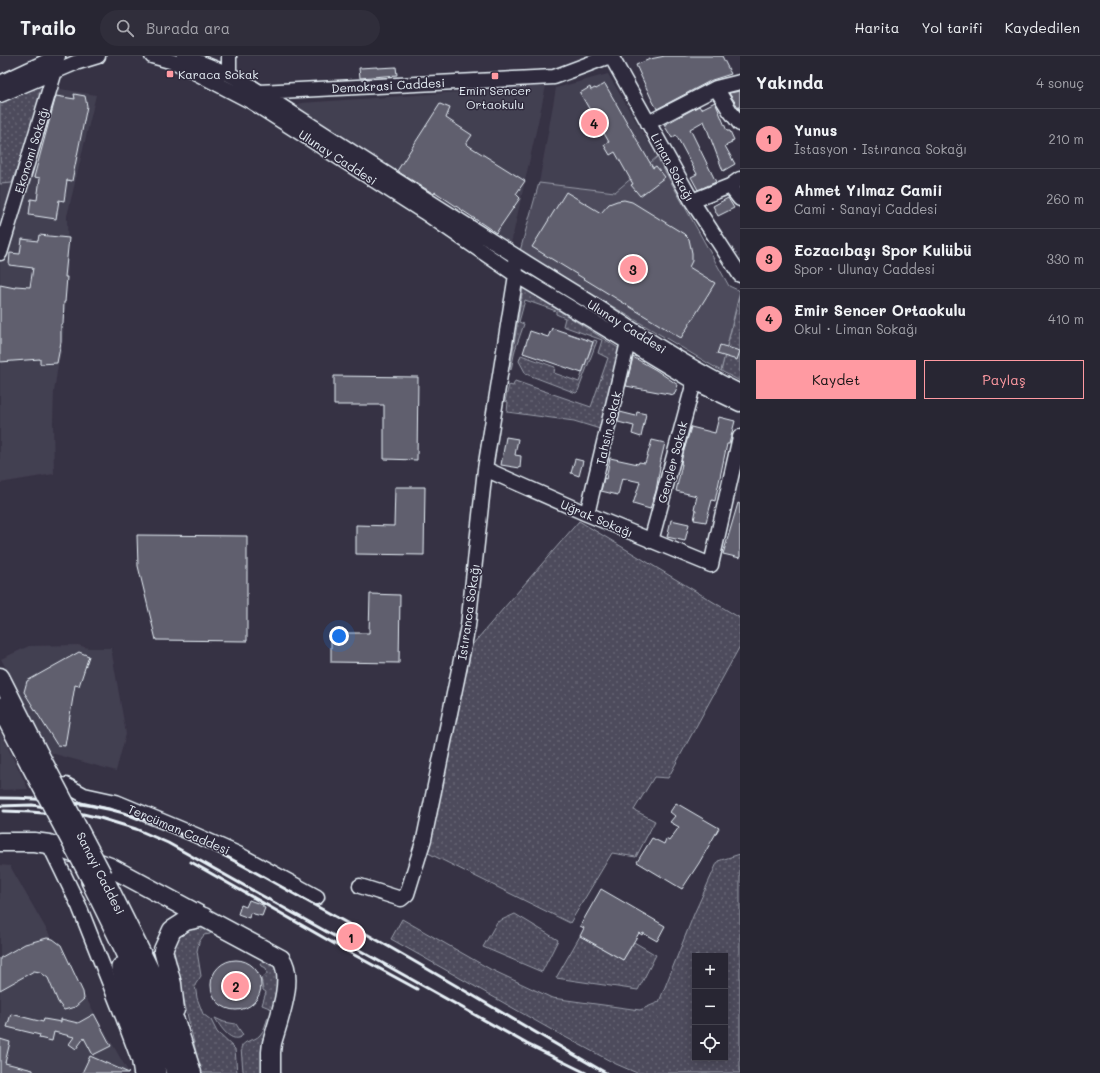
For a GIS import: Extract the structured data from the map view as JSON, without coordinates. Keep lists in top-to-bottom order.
{
  "streets": {
    "main road": ["Sanayi Caddesi"],
    "street": [
      "Demokrasi Caddesi",
      "Ekonomi Sokağı",
      "Ulunay Caddesi",
      "Liman Sokağı",
      "Tahsin Sokak",
      "Gençler Sokak",
      "Uğrak Sokağı",
      "Istıranca Sokağı",
      "Tercüman Caddesi"
    ]
  },
  "crossings": [
    ["Demokrasi Caddesi", "Ulunay Caddesi"],
    ["Demokrasi Caddesi", "Liman Sokağı"],
    ["Ulunay Caddesi", "Tahsin Sokak"],
    ["Ulunay Caddesi", "Gençler Sokak"],
    ["Ulunay Caddesi", "Istıranca Sokağı"],
    ["Tahsin Sokak", "Uğrak Sokağı"],
    ["Gençler Sokak", "Uğrak Sokağı"],
    ["Uğrak Sokağı", "Istıranca Sokağı"]
  ],
  "places": {
    "transit": ["Karaca Sokak", "Emin Sencer Ortaokulu"]
  },
  "page": {
    "header": "Trailo",
    "search": "Burada ara",
    "nav": ["Harita", "Yol tarifi", "Kaydedilen"],
    "heading": ["Yakında", "4 sonuç"],
    "pins": [
      "4",
      "3",
      "1",
      "2"
    ],
    "list": [
      {
        "mark": "1",
        "name": "Yunus",
        "note": "İstasyon · Istıranca Sokağı",
        "value": "210 m"
      },
      {
        "mark": "2",
        "name": "Ahmet Yılmaz Camii",
        "note": "Cami · Sanayi Caddesi",
        "value": "260 m"
      },
      {
        "mark": "3",
        "name": "Eczacıbaşı Spor Kulübü",
        "note": "Spor · Ulunay Caddesi",
        "value": "330 m"
      },
      {
        "mark": "4",
        "name": "Emir Sencer Ortaokulu",
        "note": "Okul · Liman Sokağı",
        "value": "410 m"
      }
    ],
    "buttons": ["Kaydet", "Paylaş"],
    "map_buttons": ["+", "−"]
  }
}
